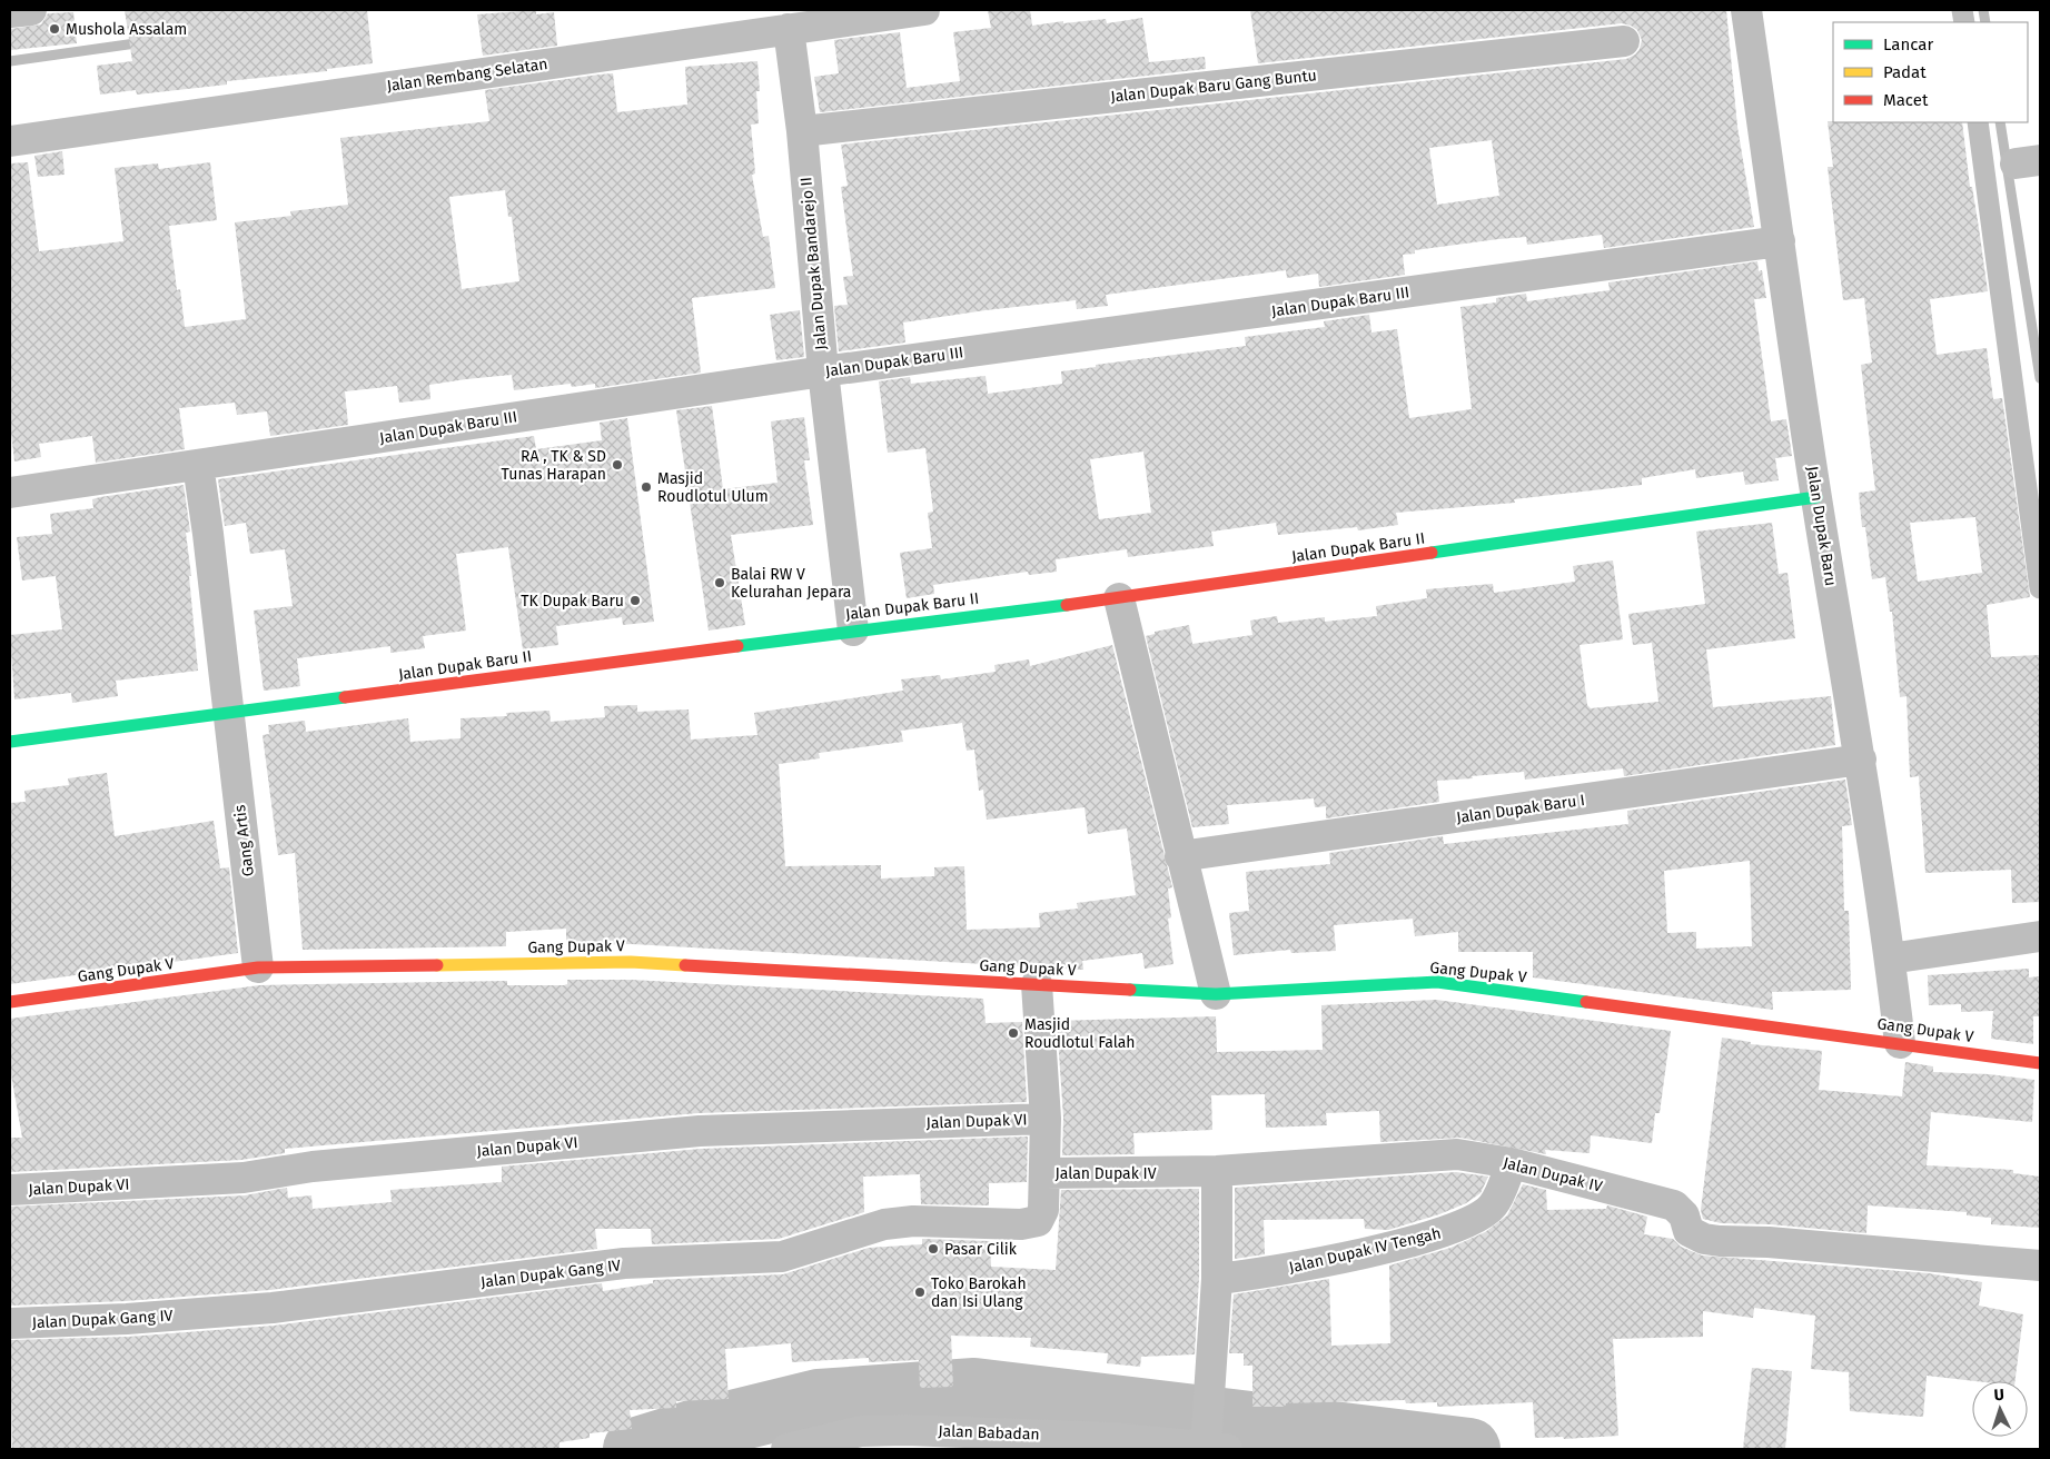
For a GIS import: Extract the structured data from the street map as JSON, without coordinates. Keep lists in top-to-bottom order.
{
  "streets": {
    "street": [
      "Jalan Rembang Selatan",
      "Jalan Dupak Baru Gang Buntu",
      "Jalan Dupak Bandarejo II",
      "Jalan Dupak Baru III",
      "Jalan Dupak Baru",
      "Jalan Dupak Baru II",
      "Jalan Dupak Baru I",
      "Gang Artis",
      "Gang Dupak V",
      "Jalan Dupak VI",
      "Jalan Dupak IV",
      "Jalan Dupak IV Tengah",
      "Jalan Dupak Gang IV",
      "Jalan Babadan"
    ]
  },
  "crossings": [
    ["Jalan Rembang Selatan", "Jalan Dupak Bandarejo II"],
    ["Jalan Dupak Baru Gang Buntu", "Jalan Dupak Bandarejo II"],
    ["Jalan Dupak Bandarejo II", "Jalan Dupak Baru III"],
    ["Jalan Dupak Bandarejo II", "Jalan Dupak Baru II"],
    ["Jalan Dupak Baru III", "Jalan Dupak Baru"],
    ["Jalan Dupak Baru III", "Gang Artis"],
    ["Jalan Dupak Baru", "Jalan Dupak Baru II"],
    ["Jalan Dupak Baru", "Jalan Dupak Baru I"],
    ["Jalan Dupak Baru", "Gang Dupak V"],
    ["Jalan Dupak Baru II", "Gang Artis"],
    ["Gang Artis", "Gang Dupak V"],
    ["Jalan Dupak IV", "Jalan Dupak IV Tengah"],
    ["Jalan Dupak IV", "Jalan Dupak Gang IV"]
  ],
  "places": [
    "Mushola Assalam",
    "RA , TK & SD Tunas Harapan",
    "Masjid Roudlotul Ulum",
    "Balai RW V Kelurahan Jepara",
    "TK Dupak Baru",
    "Masjid Roudlotul Falah",
    "Pasar Cilik",
    "Toko Barokah dan Isi Ulang"
  ],
  "legend": ["Lancar", "Padat", "Macet"],
  "north": "top"
}
